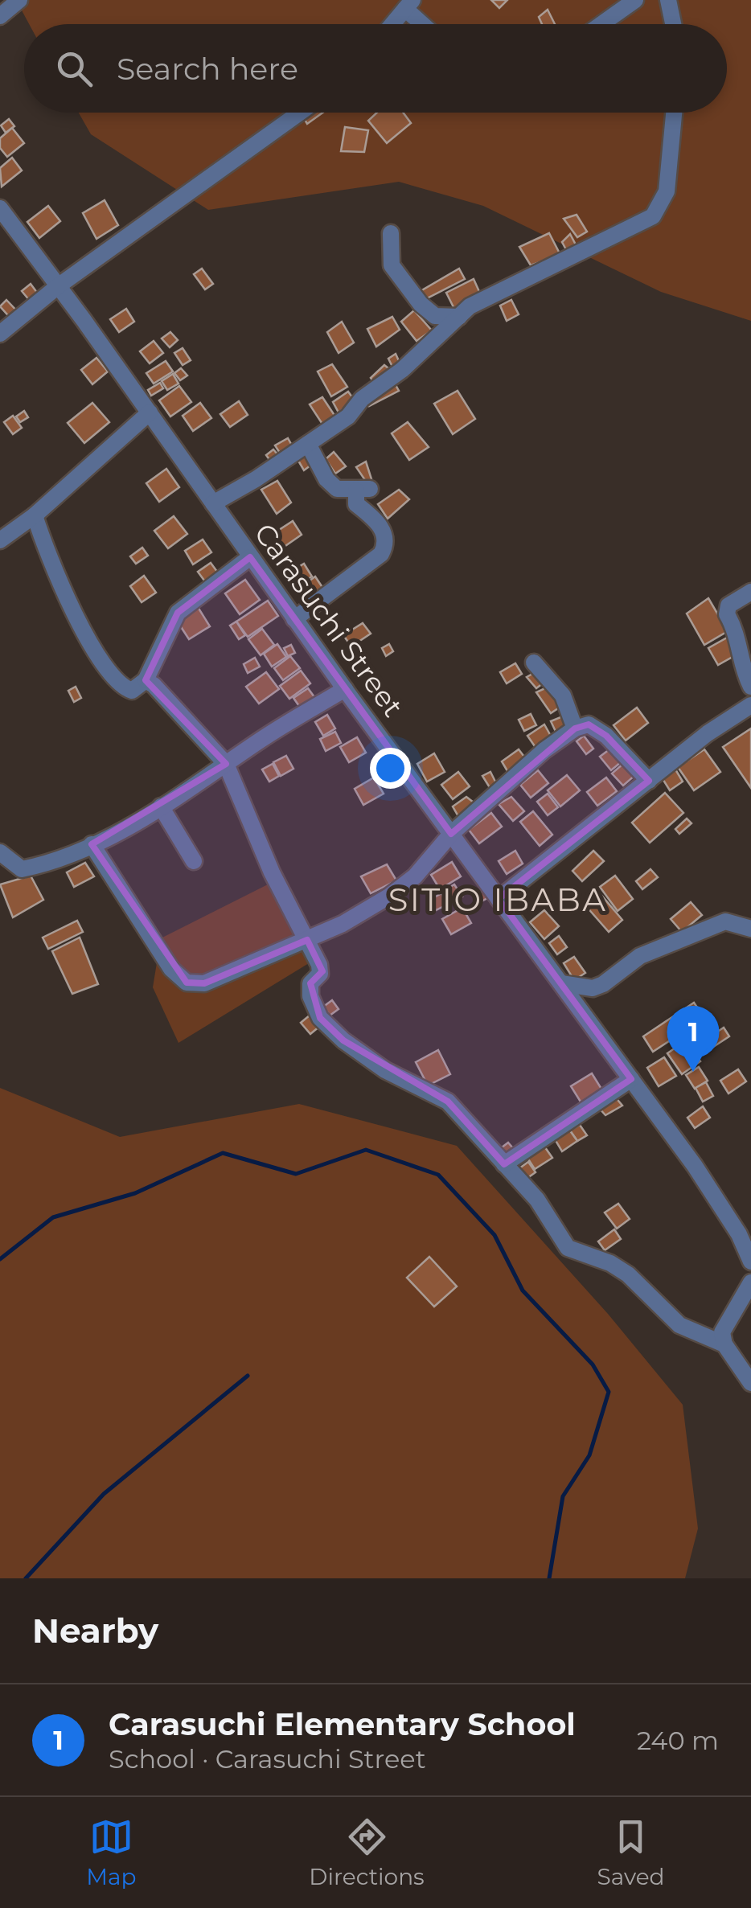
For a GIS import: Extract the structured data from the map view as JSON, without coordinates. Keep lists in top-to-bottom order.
{
  "streets": {
    "street": ["Carasuchi Street"]
  },
  "districts": ["SITIO IBABA"],
  "page": {
    "search": "Search here",
    "pins": "1",
    "heading": "Nearby",
    "list": [
      {
        "mark": "1",
        "name": "Carasuchi Elementary School",
        "note": "School · Carasuchi Street",
        "value": "240 m"
      }
    ],
    "nav": ["Map", "Directions", "Saved"]
  }
}
